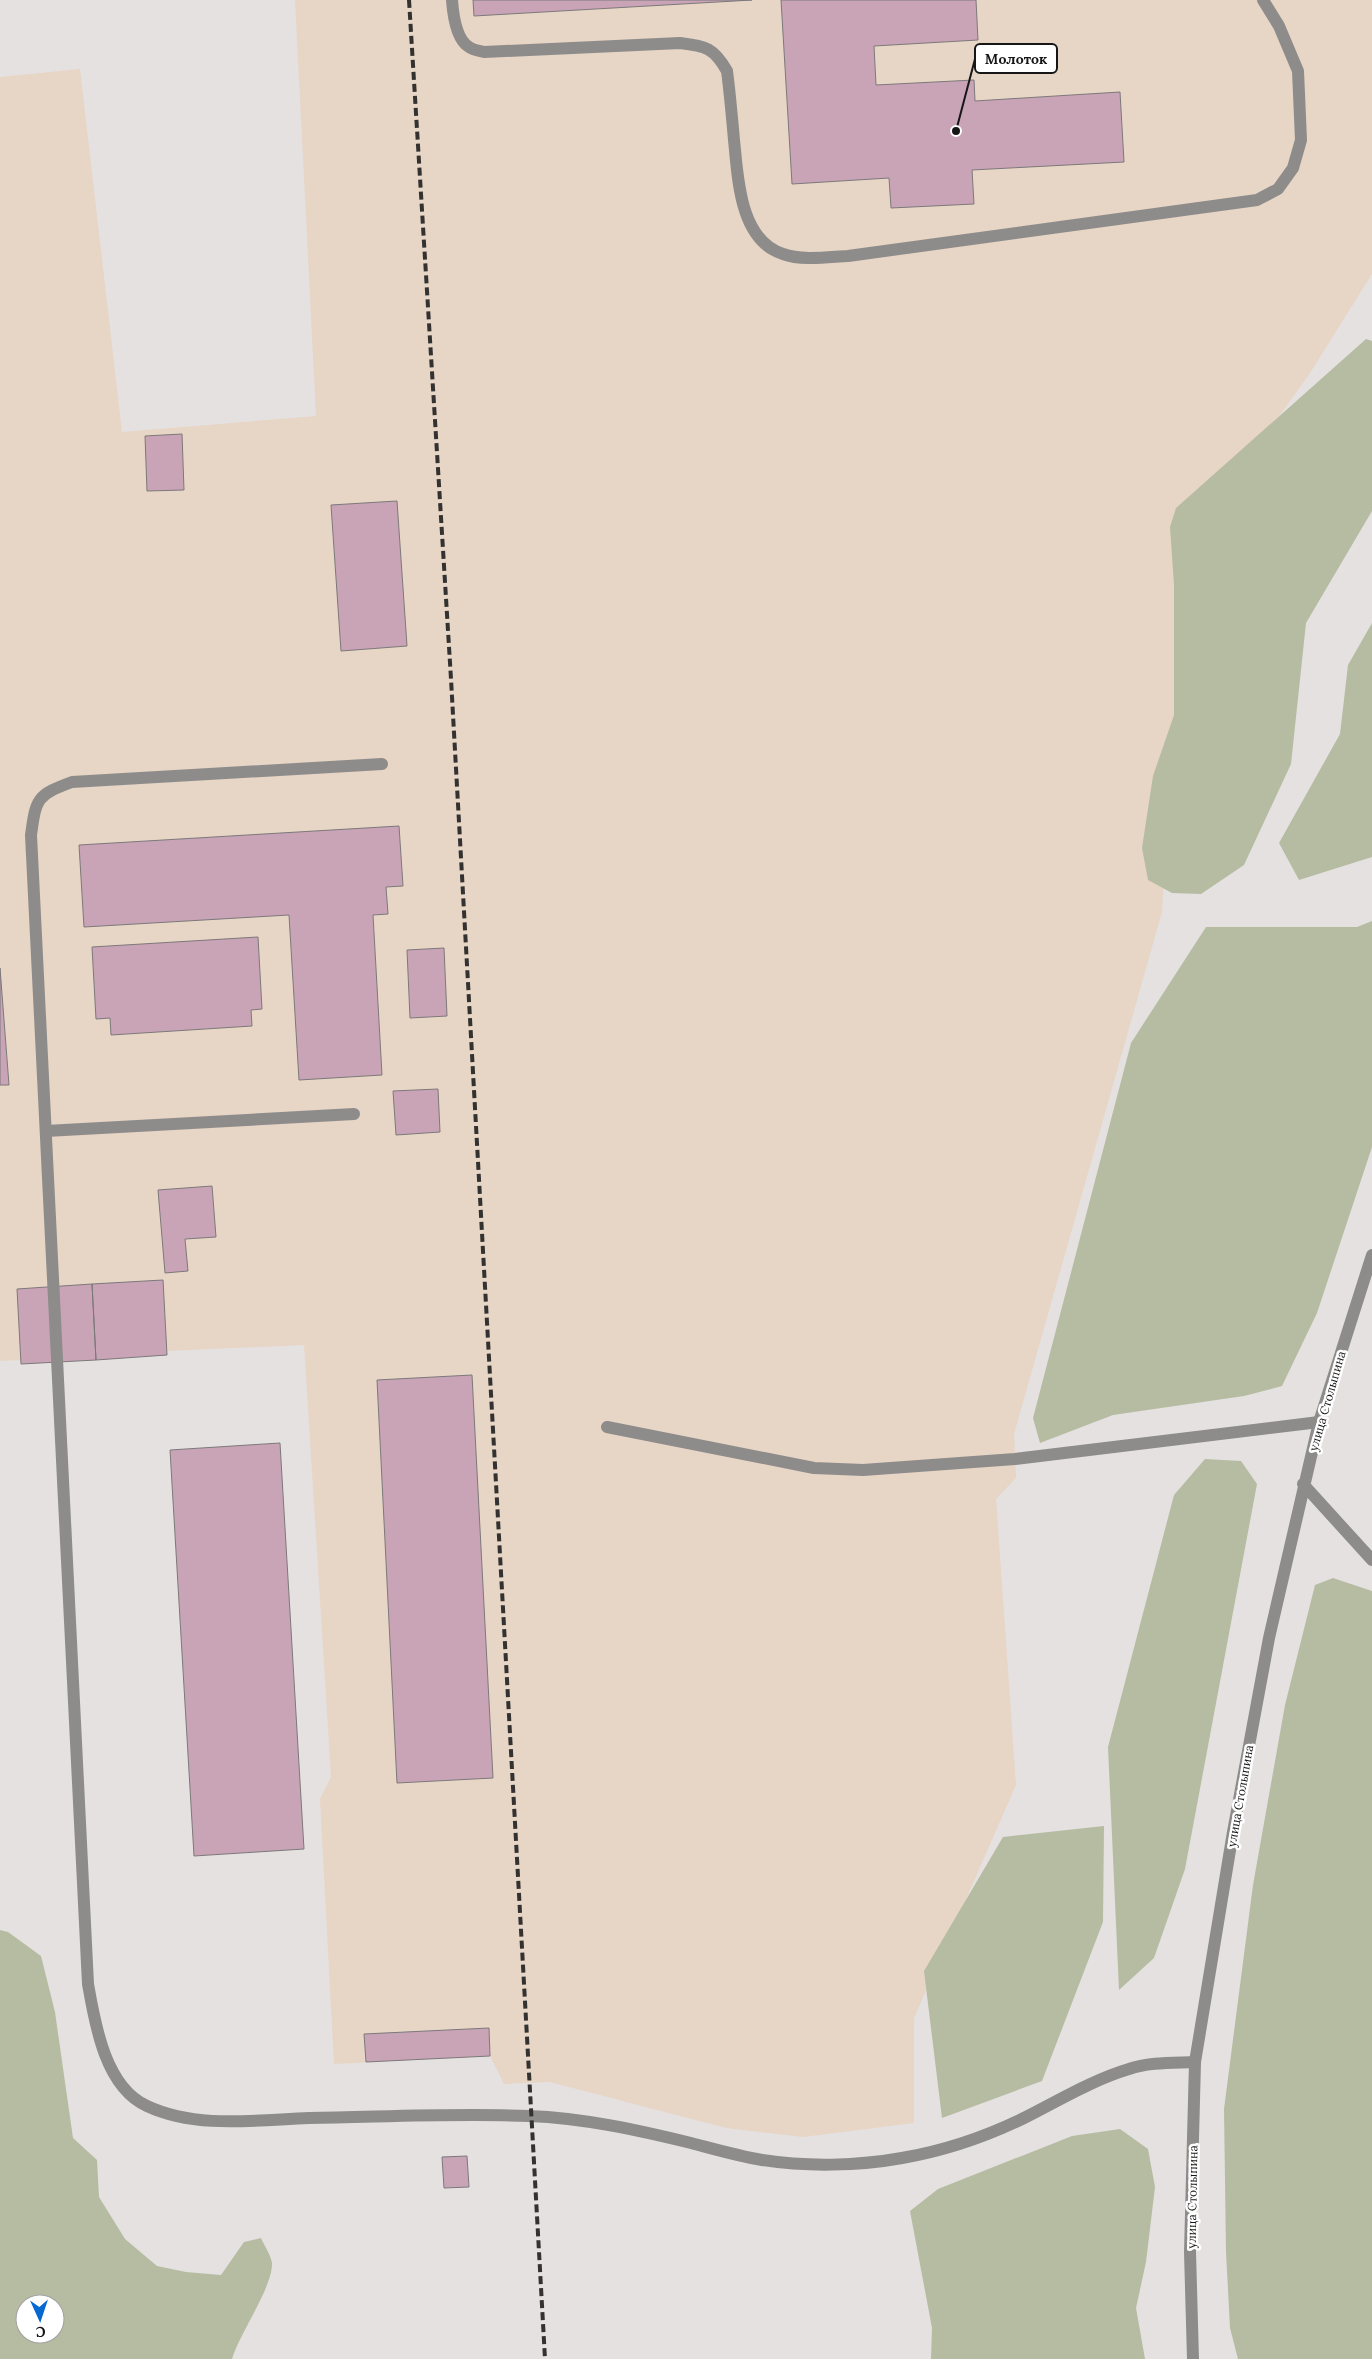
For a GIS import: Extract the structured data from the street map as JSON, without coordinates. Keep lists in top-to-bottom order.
{
  "streets": {
    "street": ["улица Столыпина"]
  },
  "places": ["Молоток"],
  "north": "bottom"
}
